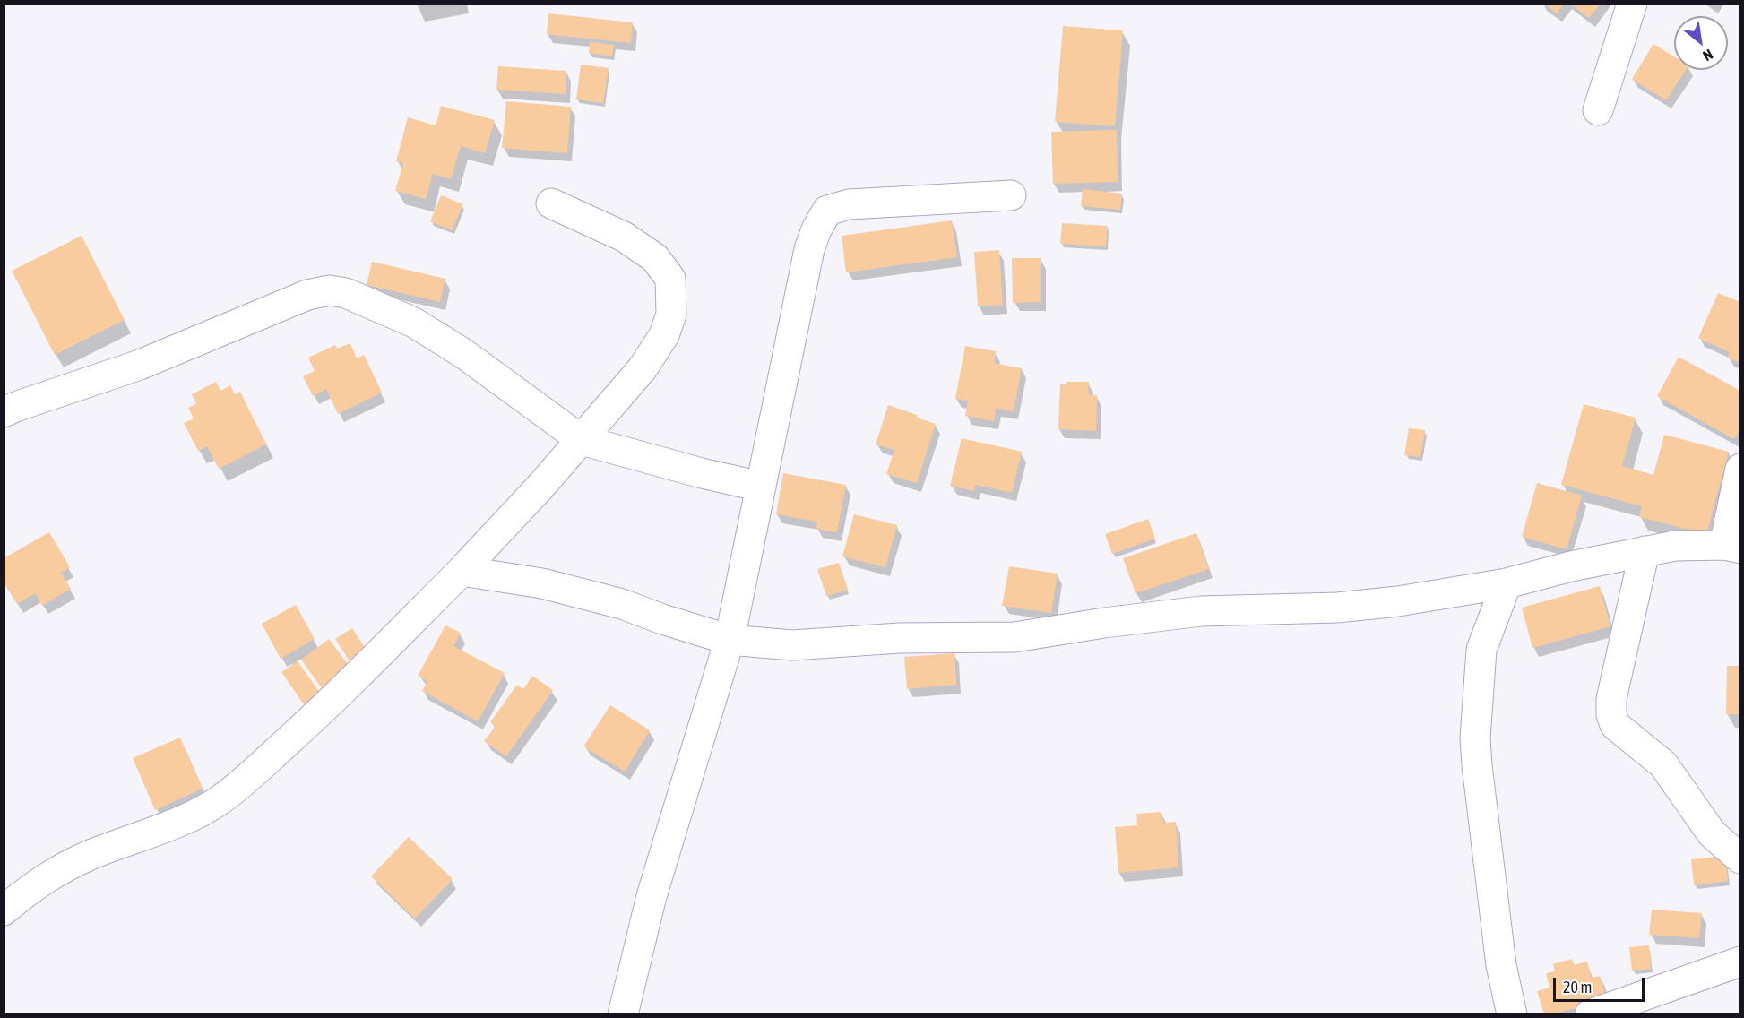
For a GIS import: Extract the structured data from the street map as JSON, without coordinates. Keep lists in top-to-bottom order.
{
  "scale_bar": "20 m",
  "north": "bottom right"
}
